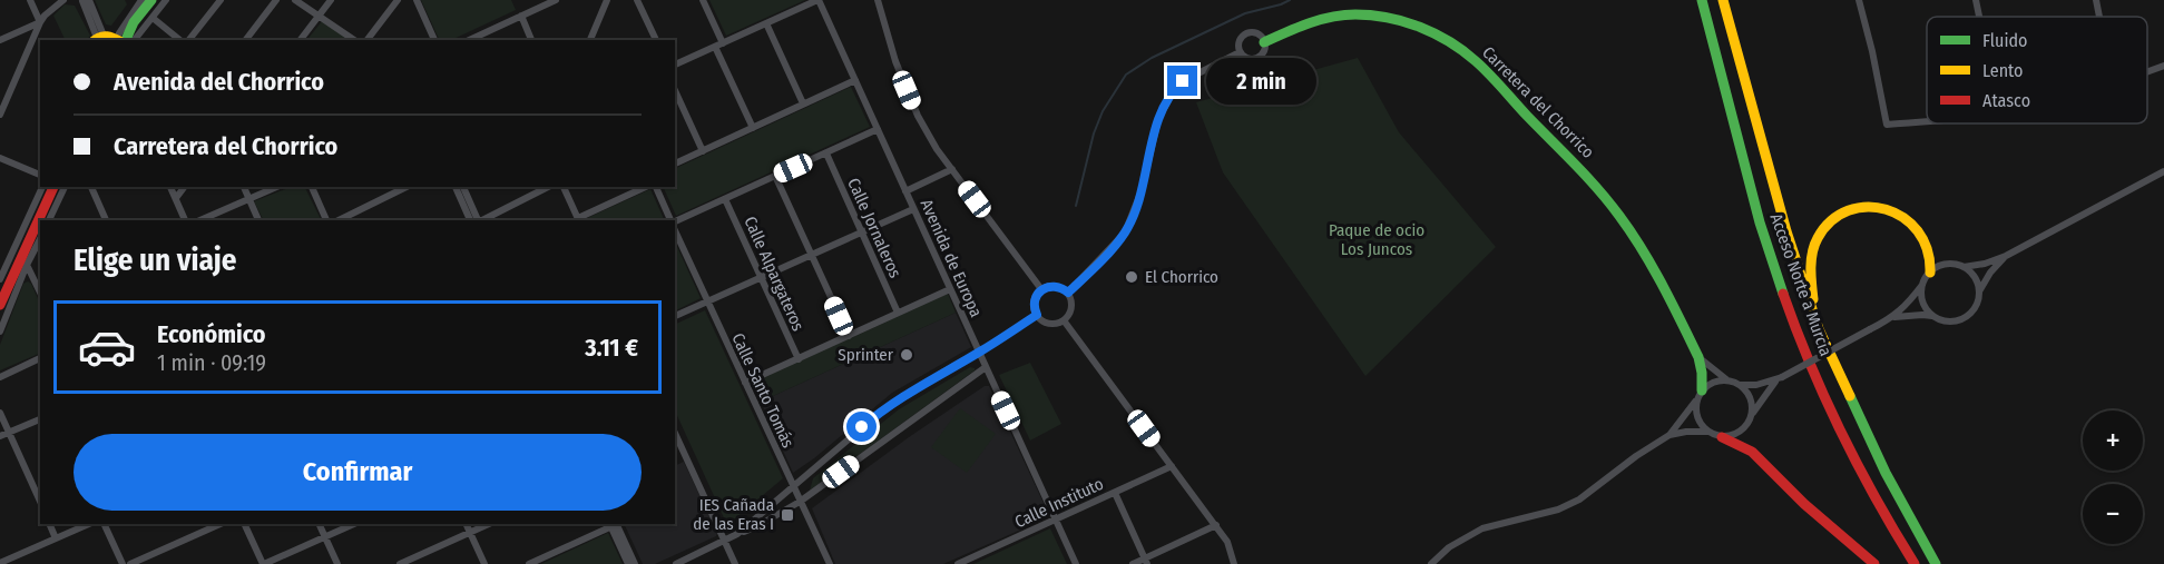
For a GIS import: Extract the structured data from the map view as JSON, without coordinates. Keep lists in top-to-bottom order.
{
  "streets": {
    "main road": ["Carretera del Chorrico", "Acceso Norte a Murcia"],
    "street": [
      "Calle Jornaleros",
      "Avenida de Europa",
      "Calle Alpargateros",
      "Calle Santo Tomás",
      "Calle Instituto"
    ]
  },
  "crossings": [
    ["Avenida de Europa", "Calle Instituto"]
  ],
  "parks": ["Paque de ocio Los Juncos"],
  "places": {
    "other": ["El Chorrico", "Sprinter"],
    "transit": ["IES Cañada de las Eras I"]
  },
  "legend": ["Fluido", "Lento", "Atasco"],
  "page": {
    "banner": ["Avenida del Chorrico", "Carretera del Chorrico"],
    "bubble": "2 min",
    "heading": "Elige un viaje",
    "list": [
      {
        "name": "Económico",
        "note": "1 min · 09:19",
        "value": "3.11 €"
      }
    ],
    "map_buttons": ["+", "−"],
    "buttons": "Confirmar"
  }
}
